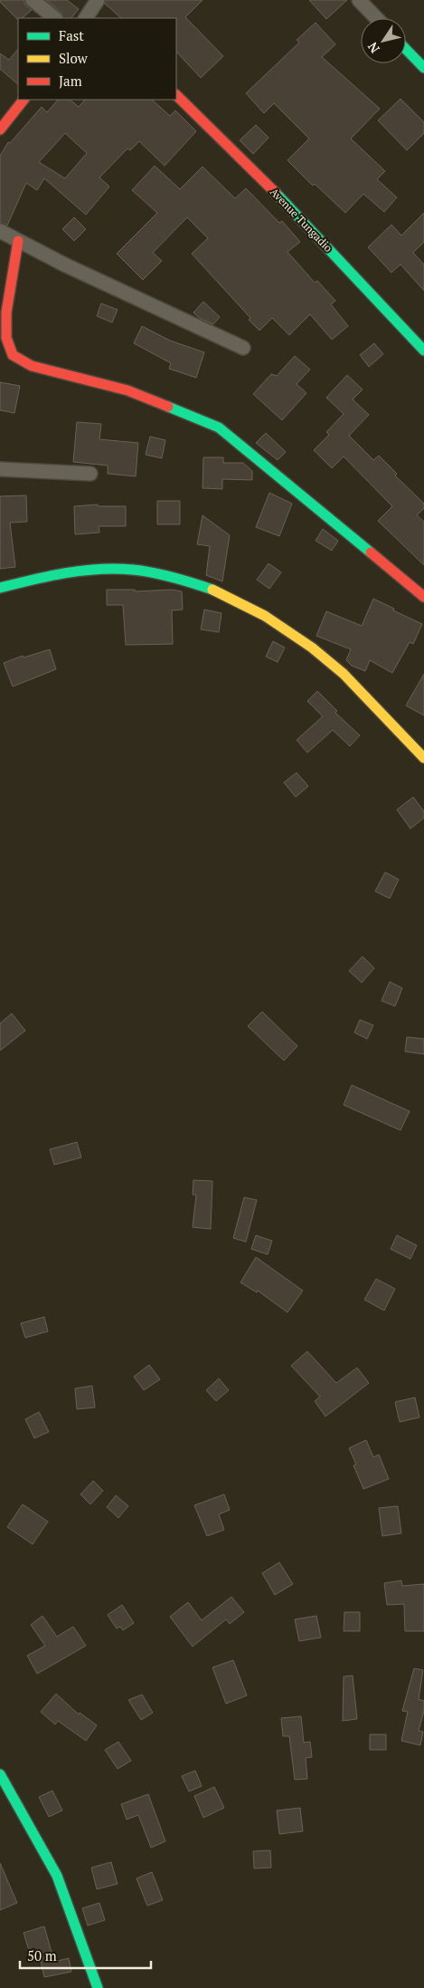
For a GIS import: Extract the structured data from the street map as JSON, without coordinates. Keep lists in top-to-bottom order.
{
  "streets": {
    "street": ["Avenue Tungadio"]
  },
  "legend": ["Fast", "Slow", "Jam"],
  "scale_bar": "50 m",
  "north": "bottom left"
}
